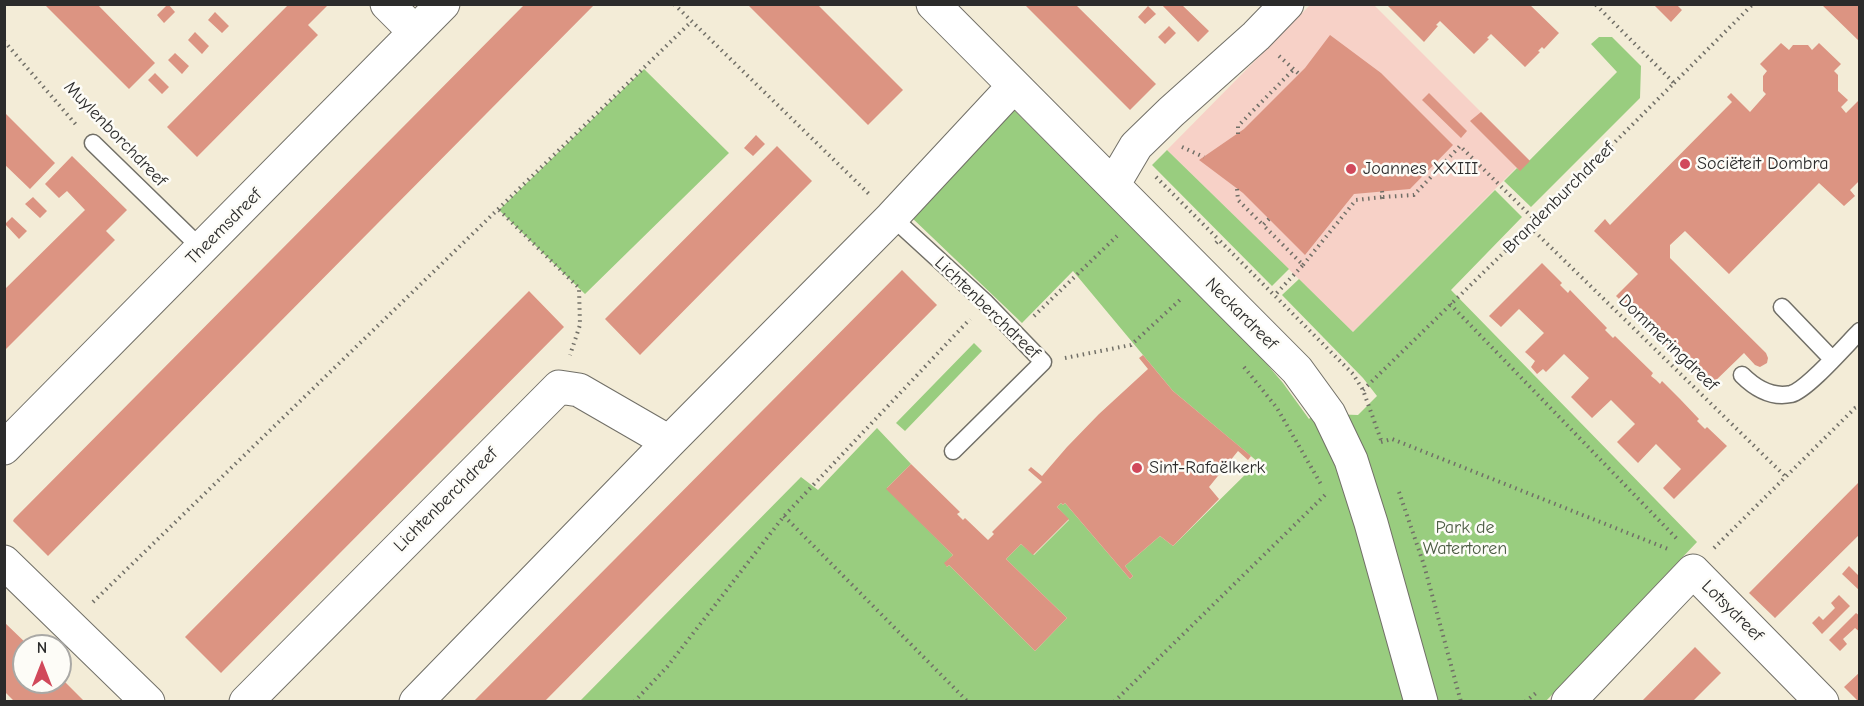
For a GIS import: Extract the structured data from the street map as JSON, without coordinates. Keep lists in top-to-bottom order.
{
  "streets": {
    "street": [
      "Theemsdreef",
      "Lichtenberchdreef",
      "Neckardreef",
      "Lotsydreef"
    ],
    "lane": ["Muylenborchdreef"],
    "path": ["Brandenburchdreef", "Dommeringdreef"]
  },
  "crossings": [
    ["Muylenborchdreef", "Theemsdreef"],
    ["Brandenburchdreef", "Dommeringdreef"]
  ],
  "parks": ["Park de Watertoren"],
  "places": ["Sociëteit Dombra", "Joannes XXIII", "Sint-Rafaëlkerk"],
  "north": "top"
}
